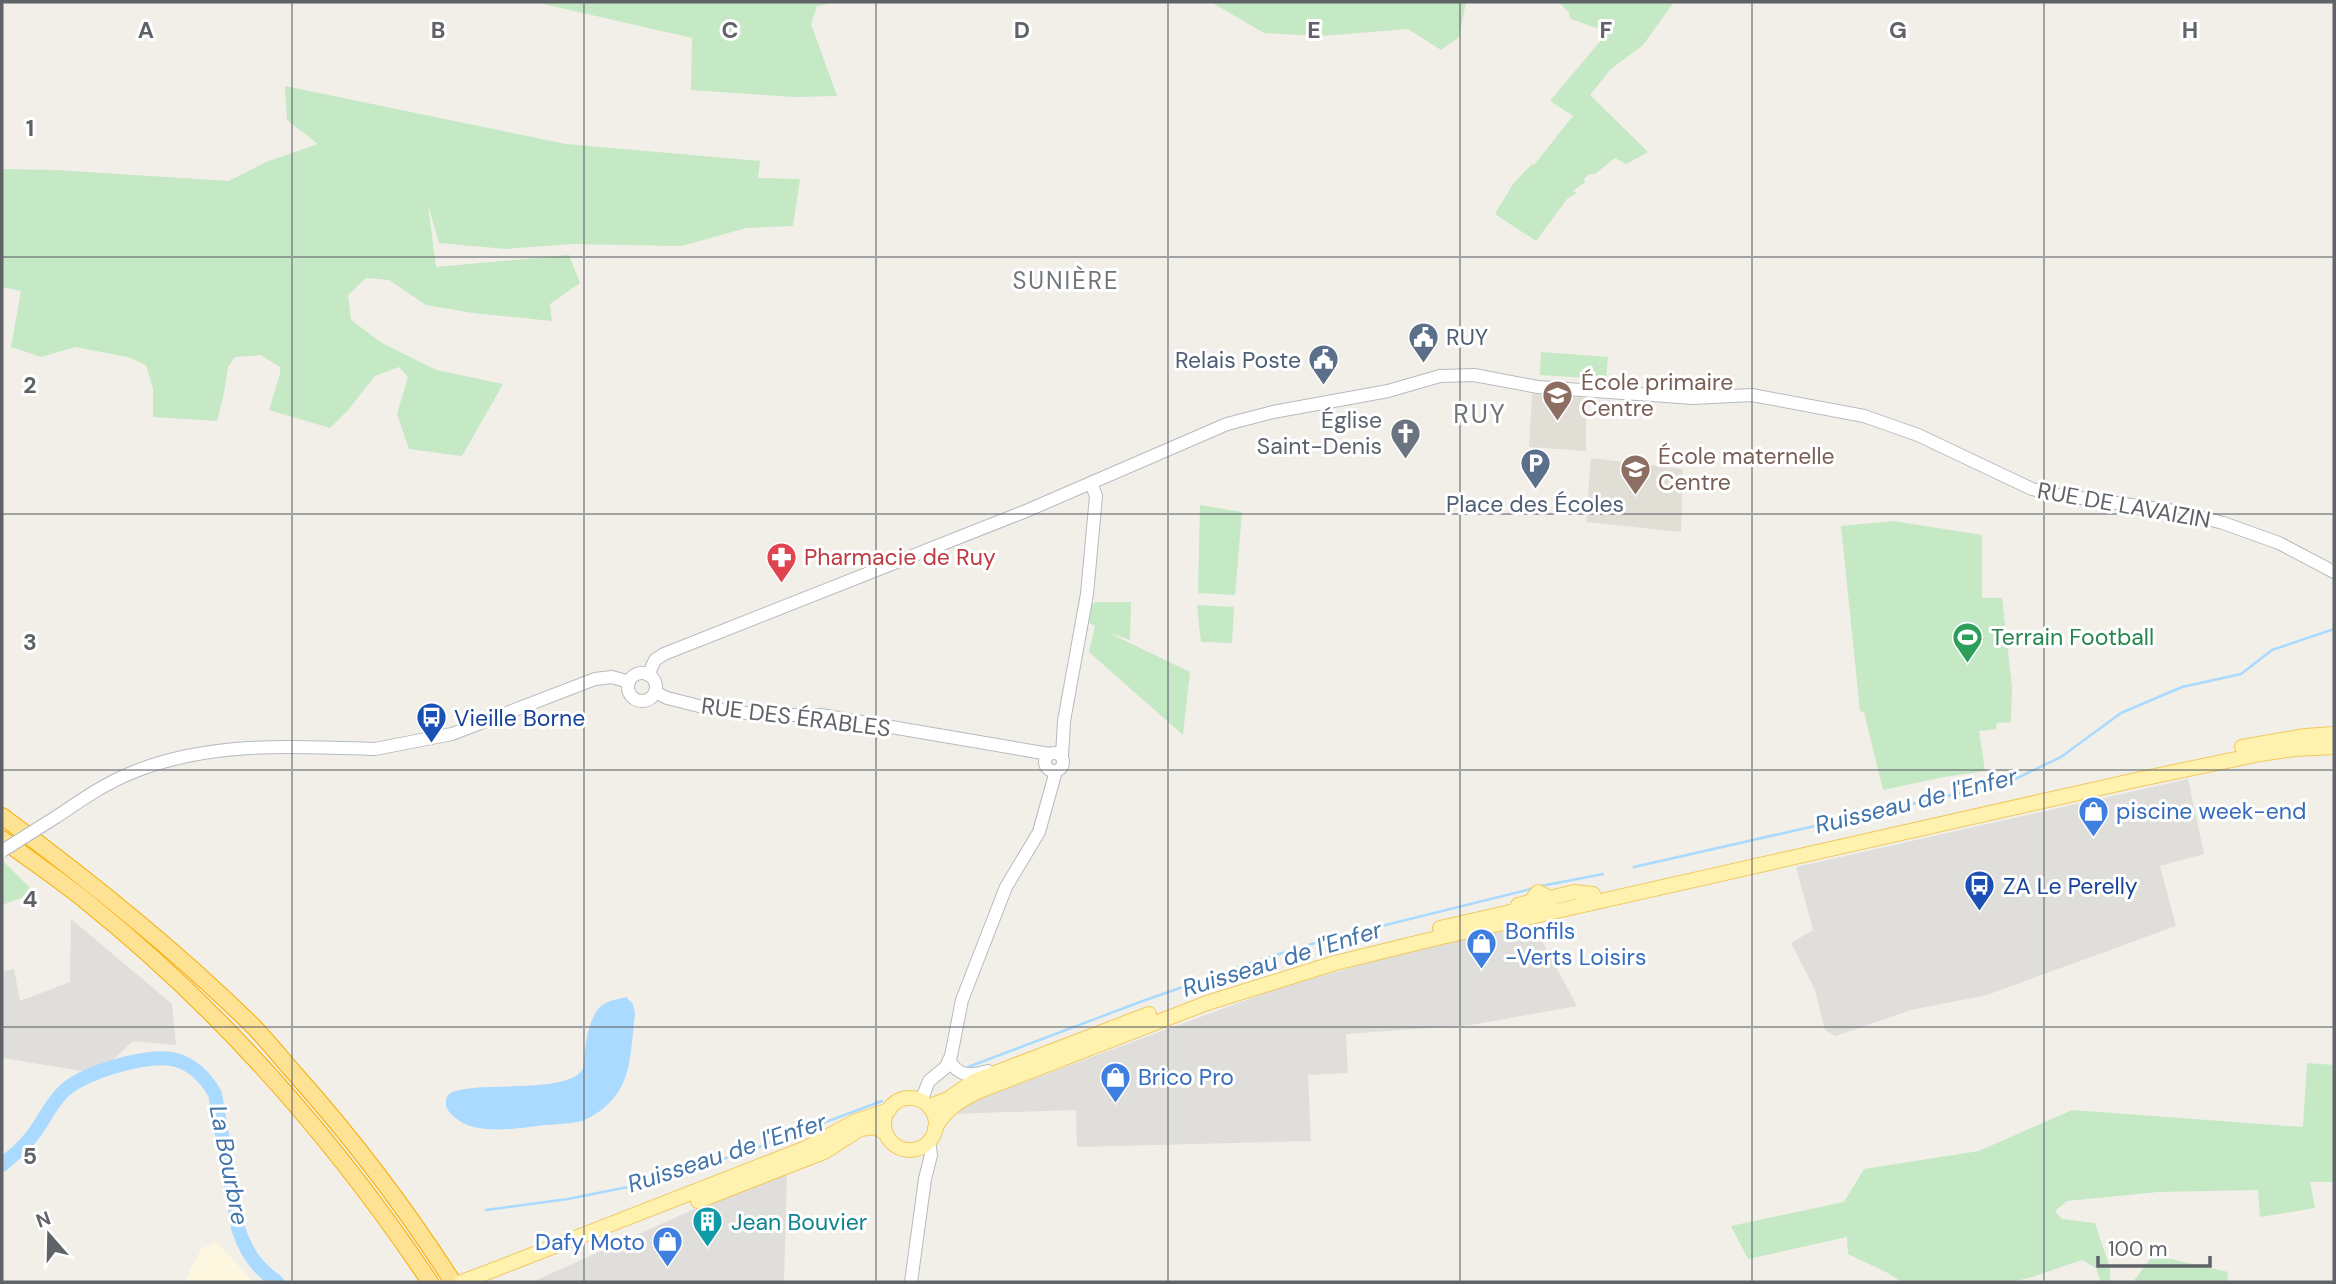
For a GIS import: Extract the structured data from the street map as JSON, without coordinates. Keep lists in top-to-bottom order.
{
  "streets": {
    "main road": ["RUE DE LAVAIZIN", "RUE DES ÉRABLES"]
  },
  "crossings": [
    ["RUE DE LAVAIZIN", "RUE DES ÉRABLES"]
  ],
  "districts": ["SUNIÈRE", "RUY"],
  "water": ["Ruisseau de l'Enfer", "La Bourbre"],
  "places": {
    "public building": ["RUY", "Relais Poste"],
    "school or university": ["École primaire Centre", "École maternelle Centre"],
    "church": ["Église Saint-Denis"],
    "parking": ["Place des Écoles"],
    "pharmacy": ["Pharmacie de Ruy"],
    "sports": ["Terrain Football"],
    "bus stop": ["Vieille Borne", "ZA Le Perelly"],
    "shop": [
      "piscine week-end",
      "Bonfils -Verts Loisirs",
      "Brico Pro",
      "Dafy Moto"
    ],
    "building": ["Jean Bouvier"]
  },
  "scale_bar": "100 m",
  "north": "top",
  "grid": {
    "columns": [
      "A",
      "B",
      "C",
      "D",
      "E",
      "F",
      "G",
      "H"
    ],
    "rows": [
      "1",
      "2",
      "3",
      "4",
      "5"
    ]
  }
}
